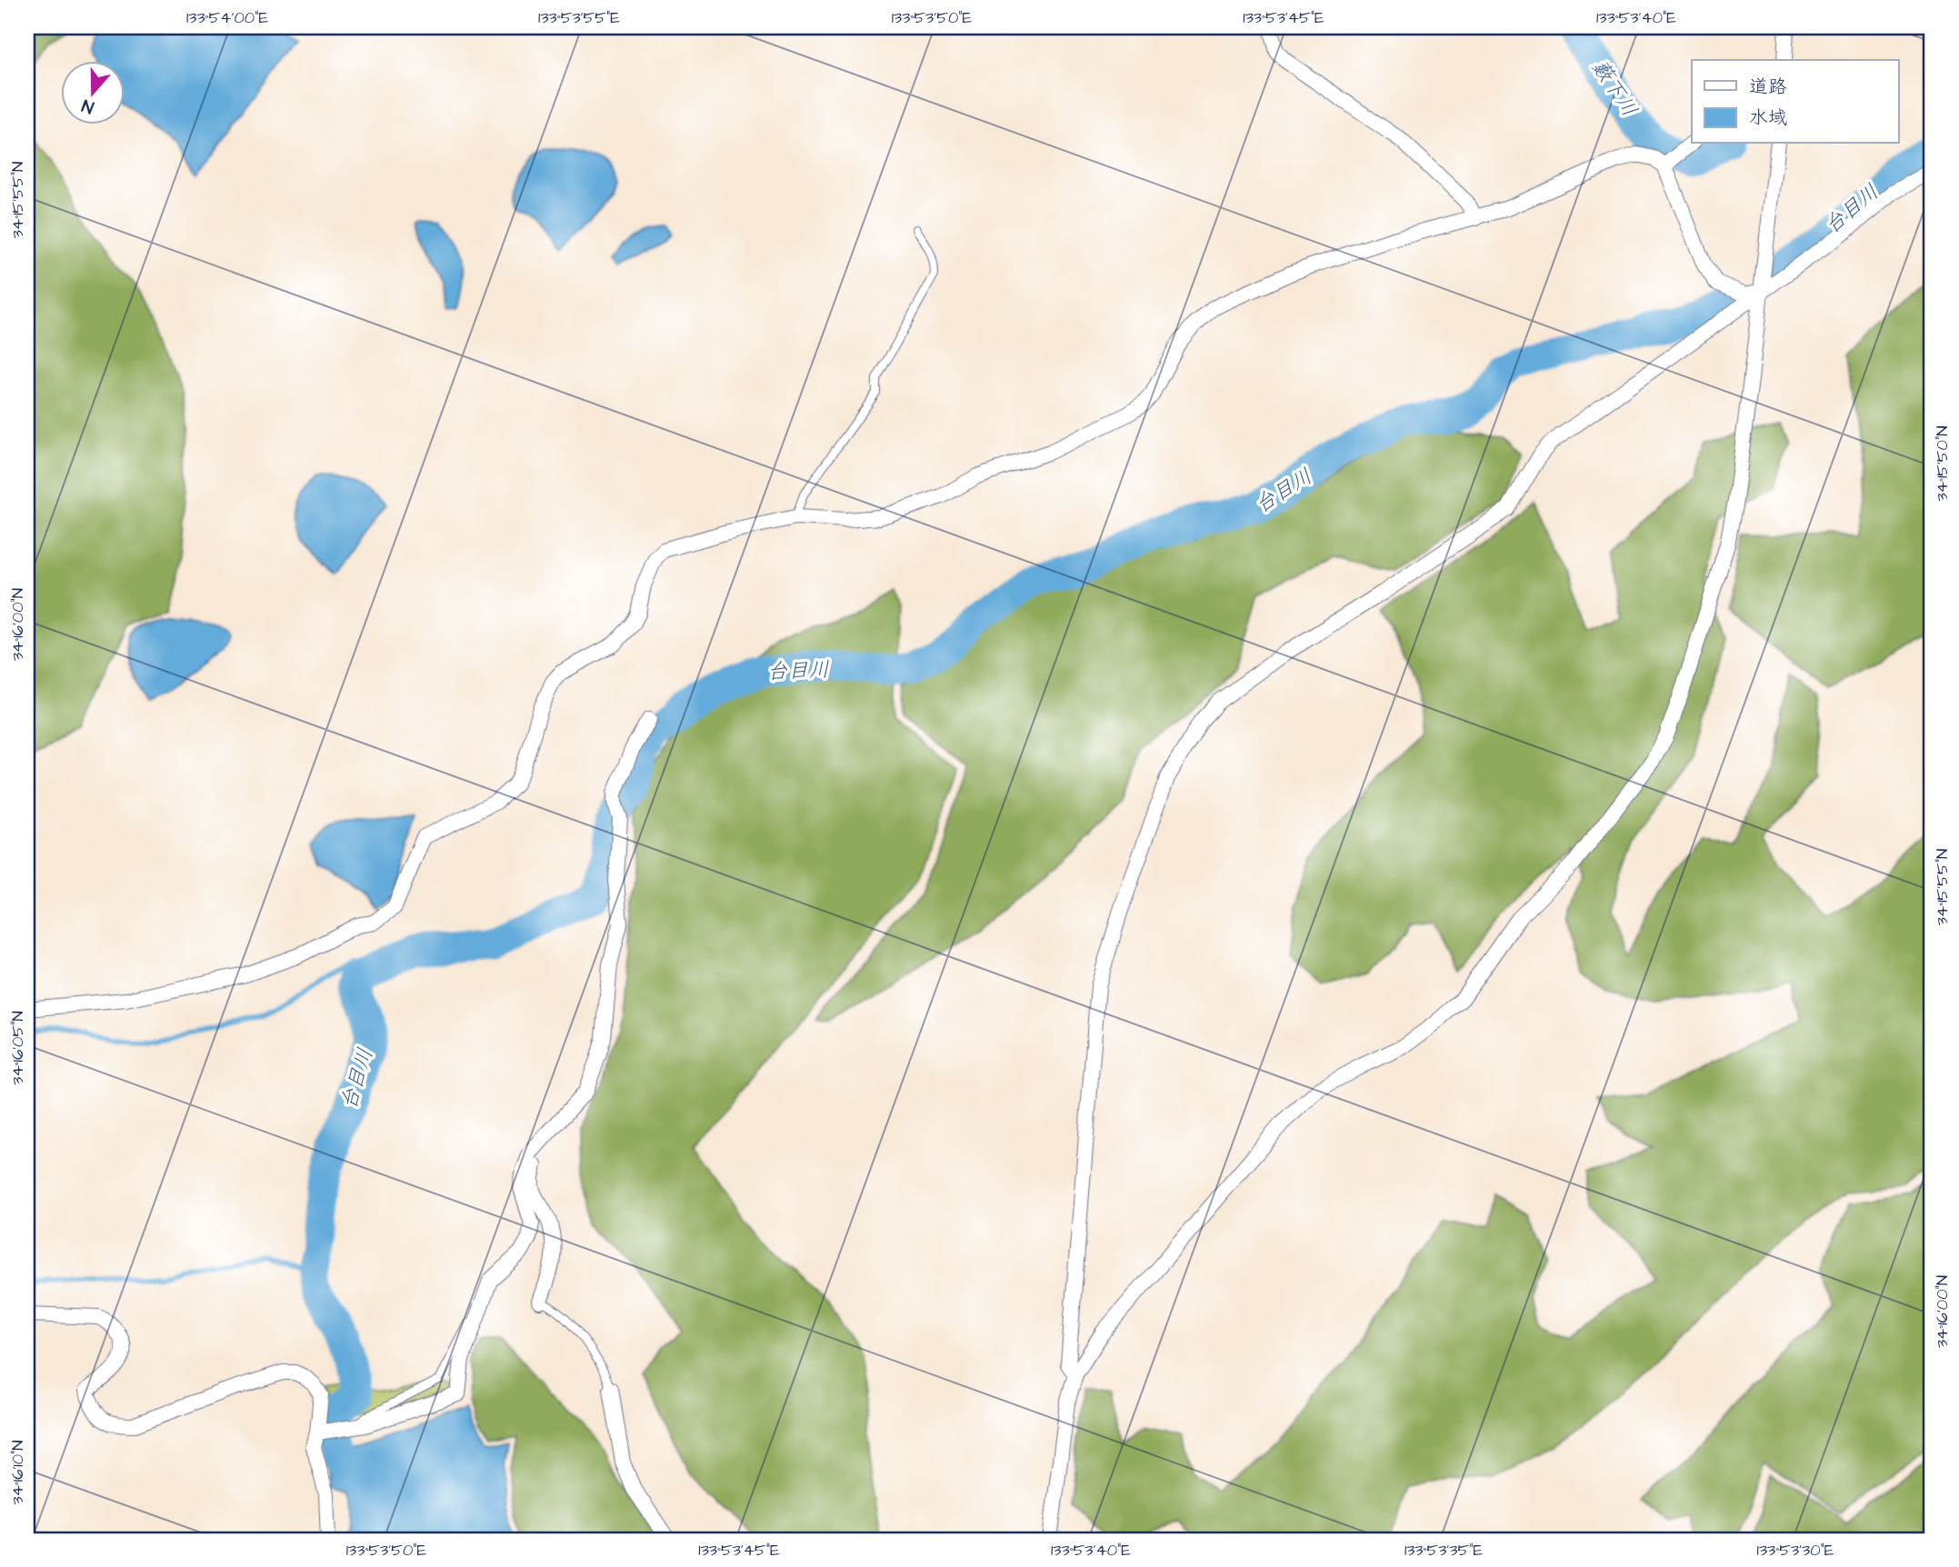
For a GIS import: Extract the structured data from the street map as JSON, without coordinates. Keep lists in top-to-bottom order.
{
  "water": ["藪下川", "台目川"],
  "legend": ["道路", "水域"],
  "north": "bottom",
  "coordinates": [
    "133°54'00\"E",
    "133°53'55\"E",
    "133°53'50\"E",
    "133°53'45\"E",
    "133°53'40\"E",
    "34°15'55\"N",
    "34°15'50\"N",
    "34°16'00\"N",
    "34°16'05\"N",
    "34°16'10\"N",
    "133°53'35\"E",
    "133°53'30\"E"
  ]
}
